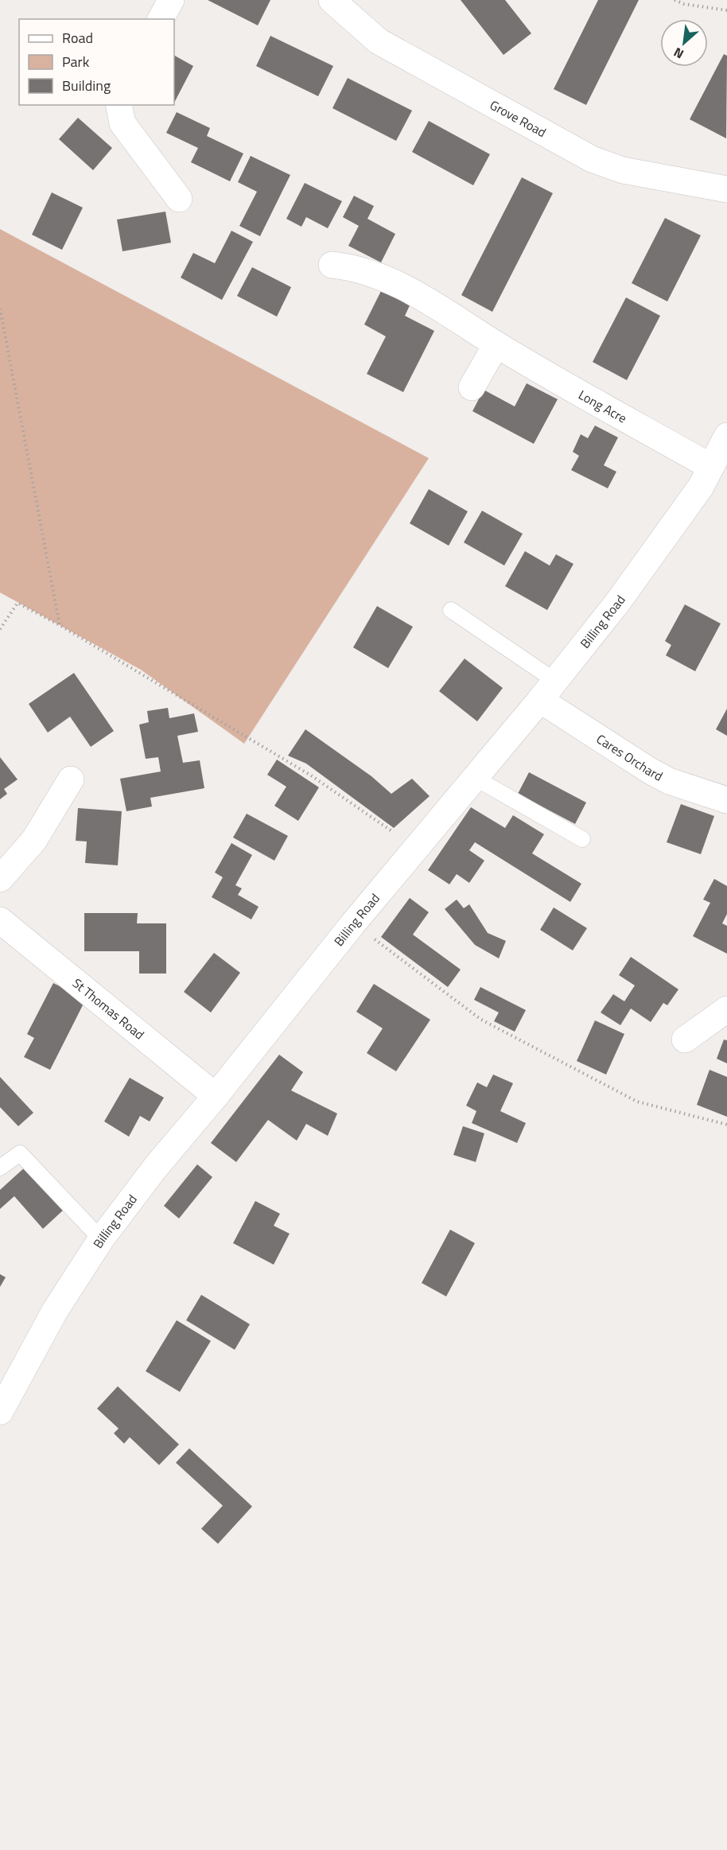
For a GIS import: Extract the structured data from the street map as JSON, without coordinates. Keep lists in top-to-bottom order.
{
  "streets": {
    "street": [
      "Grove Road",
      "Long Acre",
      "Billing Road",
      "Cares Orchard",
      "St Thomas Road"
    ]
  },
  "crossings": [
    ["Long Acre", "Billing Road"],
    ["Billing Road", "Cares Orchard"],
    ["Billing Road", "St Thomas Road"]
  ],
  "legend": ["Road", "Park", "Building"],
  "north": "bottom left"
}
